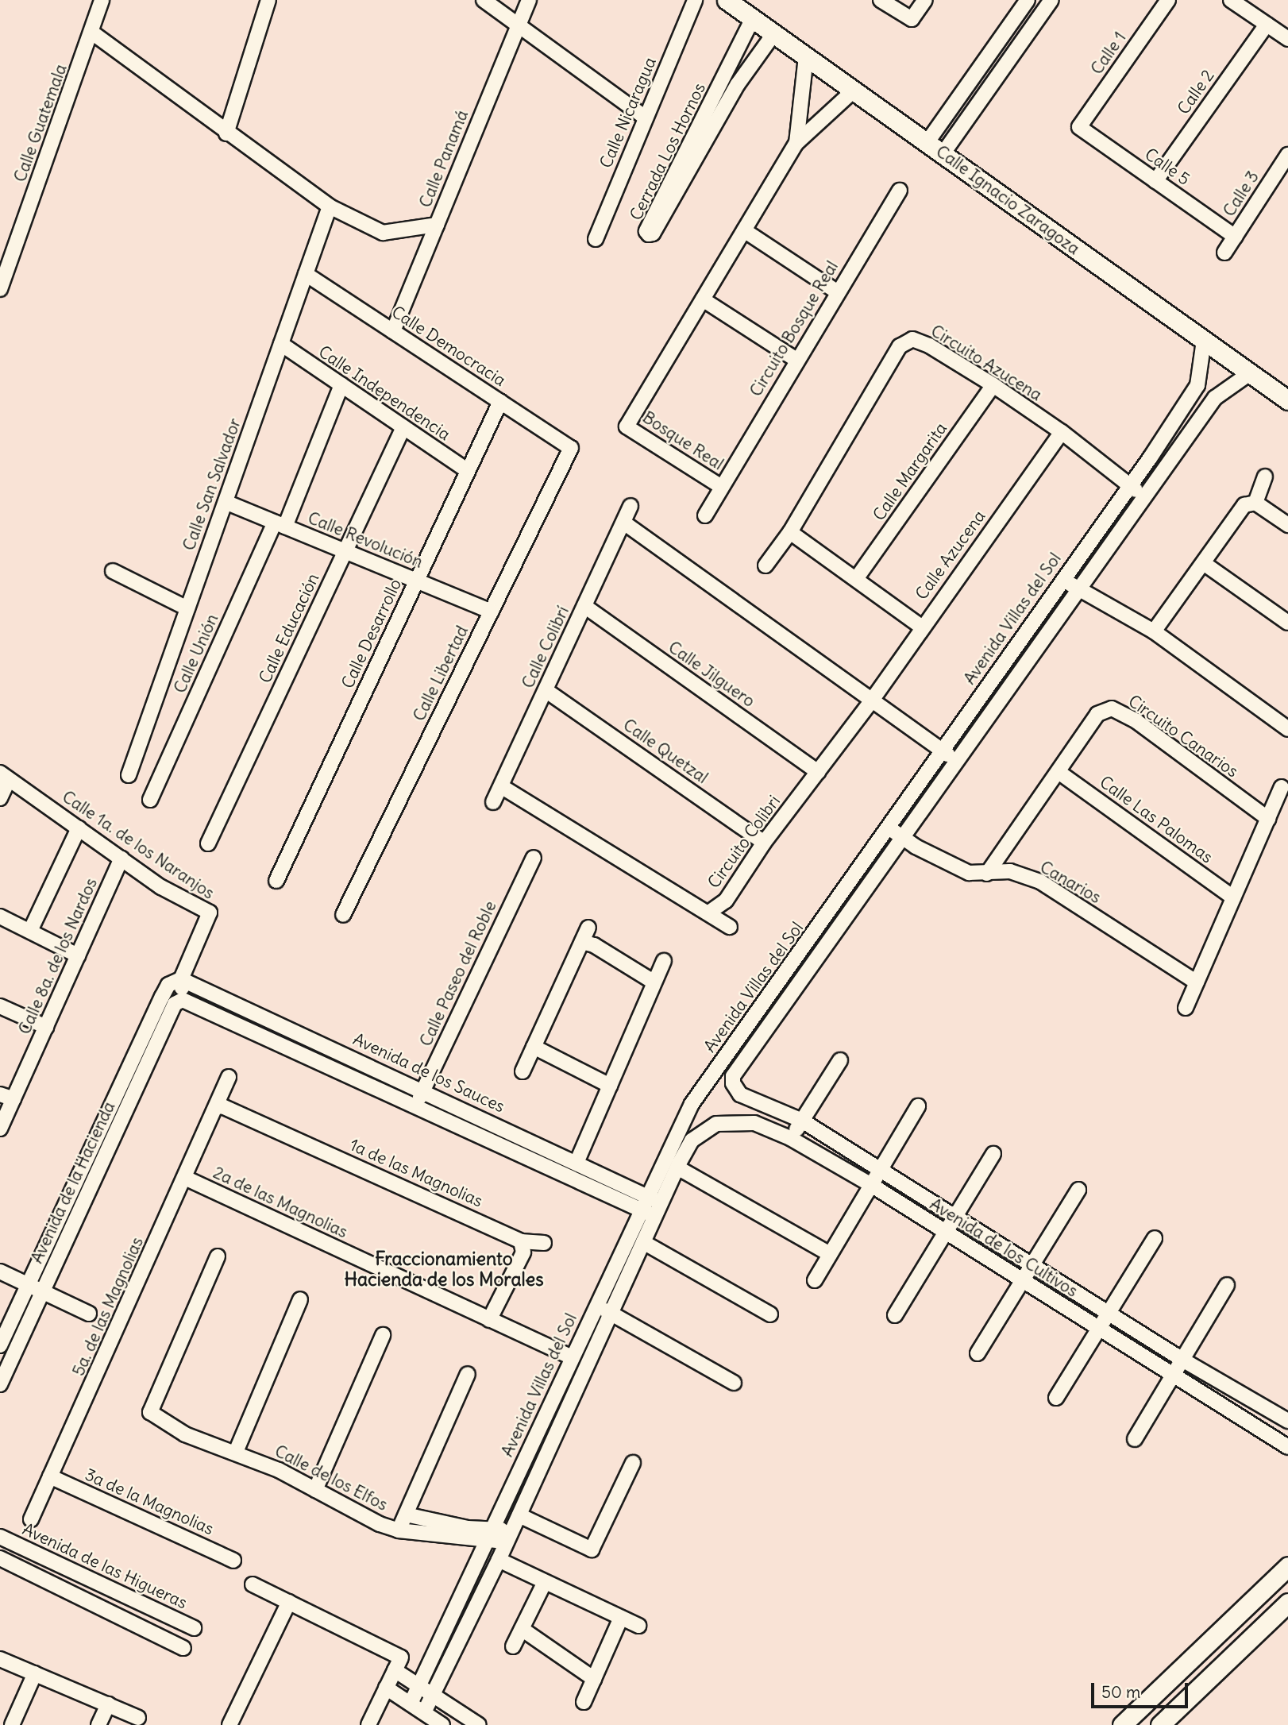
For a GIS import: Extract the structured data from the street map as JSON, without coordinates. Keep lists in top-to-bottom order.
{
  "streets": {
    "main road": ["Calle Ignacio Zaragoza"],
    "street": [
      "Calle 1",
      "Calle 2",
      "Calle Nicaragua",
      "Calle Guatemala",
      "Cerrada Los Hornos",
      "Calle Panamá",
      "Calle 5",
      "Calle 3",
      "Circuito Bosque Real",
      "Calle Democracia",
      "Circuito Azucena",
      "Calle Independencia",
      "Bosque Real",
      "Calle Margarita",
      "Calle San Salvador",
      "Calle Revolución",
      "Calle Azucena",
      "Avenida Villas del Sol",
      "Calle Educación",
      "Calle Desarrollo",
      "Calle Colibrí",
      "Calle Unión",
      "Calle Libertad",
      "Calle Jilguero",
      "Circuito Canarios",
      "Calle Quetzal",
      "Calle Las Palomas",
      "Circuito Colibri",
      "Calle 1a. de los Naranjos",
      "Canarios",
      "Calle 8a. de los Nardos",
      "Calle Paseo del Roble",
      "Avenida de los Sauces",
      "1a de las Magnolias",
      "Avenida de la Hacienda",
      "2a de las Magnolias",
      "Avenida de los Cultivos",
      "5a. de las Magnolias",
      "Calle de los Elfos",
      "3a de la Magnolias",
      "Avenida de las Higueras"
    ]
  },
  "crossings": [
    ["Calle 1", "Calle 5"],
    ["Calle 2", "Calle 5"],
    ["Cerrada Los Hornos", "Calle Ignacio Zaragoza"],
    ["Calle Panamá", "Calle Democracia"],
    ["Calle 5", "Calle 3"],
    ["Calle Ignacio Zaragoza", "Avenida Villas del Sol"],
    ["Circuito Bosque Real", "Bosque Real"],
    ["Calle Democracia", "Calle San Salvador"],
    ["Calle Democracia", "Calle Desarrollo"],
    ["Calle Democracia", "Calle Libertad"],
    ["Circuito Azucena", "Calle Margarita"],
    ["Circuito Azucena", "Calle Azucena"],
    ["Circuito Azucena", "Avenida Villas del Sol"],
    ["Calle Independencia", "Calle San Salvador"],
    ["Calle Independencia", "Calle Educación"],
    ["Calle Independencia", "Calle Desarrollo"],
    ["Calle Independencia", "Calle Unión"],
    ["Calle San Salvador", "Calle Revolución"],
    ["Calle Revolución", "Calle Educación"],
    ["Calle Revolución", "Calle Desarrollo"],
    ["Calle Revolución", "Calle Unión"],
    ["Calle Revolución", "Calle Libertad"],
    ["Calle Azucena", "Circuito Colibri"],
    ["Avenida Villas del Sol", "Canarios"],
    ["Avenida Villas del Sol", "Avenida de los Sauces"],
    ["Avenida Villas del Sol", "2a de las Magnolias"],
    ["Avenida Villas del Sol", "Avenida de los Cultivos"],
    ["Avenida Villas del Sol", "Calle de los Elfos"],
    ["Calle Colibrí", "Calle Jilguero"],
    ["Calle Colibrí", "Calle Quetzal"],
    ["Calle Colibrí", "Circuito Colibri"],
    ["Calle Jilguero", "Circuito Colibri"],
    ["Circuito Canarios", "Calle Las Palomas"],
    ["Circuito Canarios", "Canarios"],
    ["Calle Quetzal", "Circuito Colibri"],
    ["Calle 1a. de los Naranjos", "Calle 8a. de los Nardos"],
    ["Calle 1a. de los Naranjos", "Avenida de los Sauces"],
    ["Calle 1a. de los Naranjos", "Avenida de la Hacienda"],
    ["Calle Paseo del Roble", "Avenida de los Sauces"],
    ["Avenida de los Sauces", "Avenida de la Hacienda"],
    ["1a de las Magnolias", "5a. de las Magnolias"],
    ["2a de las Magnolias", "5a. de las Magnolias"],
    ["5a. de las Magnolias", "3a de la Magnolias"]
  ],
  "districts": ["Fraccionamiento Hacienda de los Morales"],
  "scale_bar": "50 m"
}
